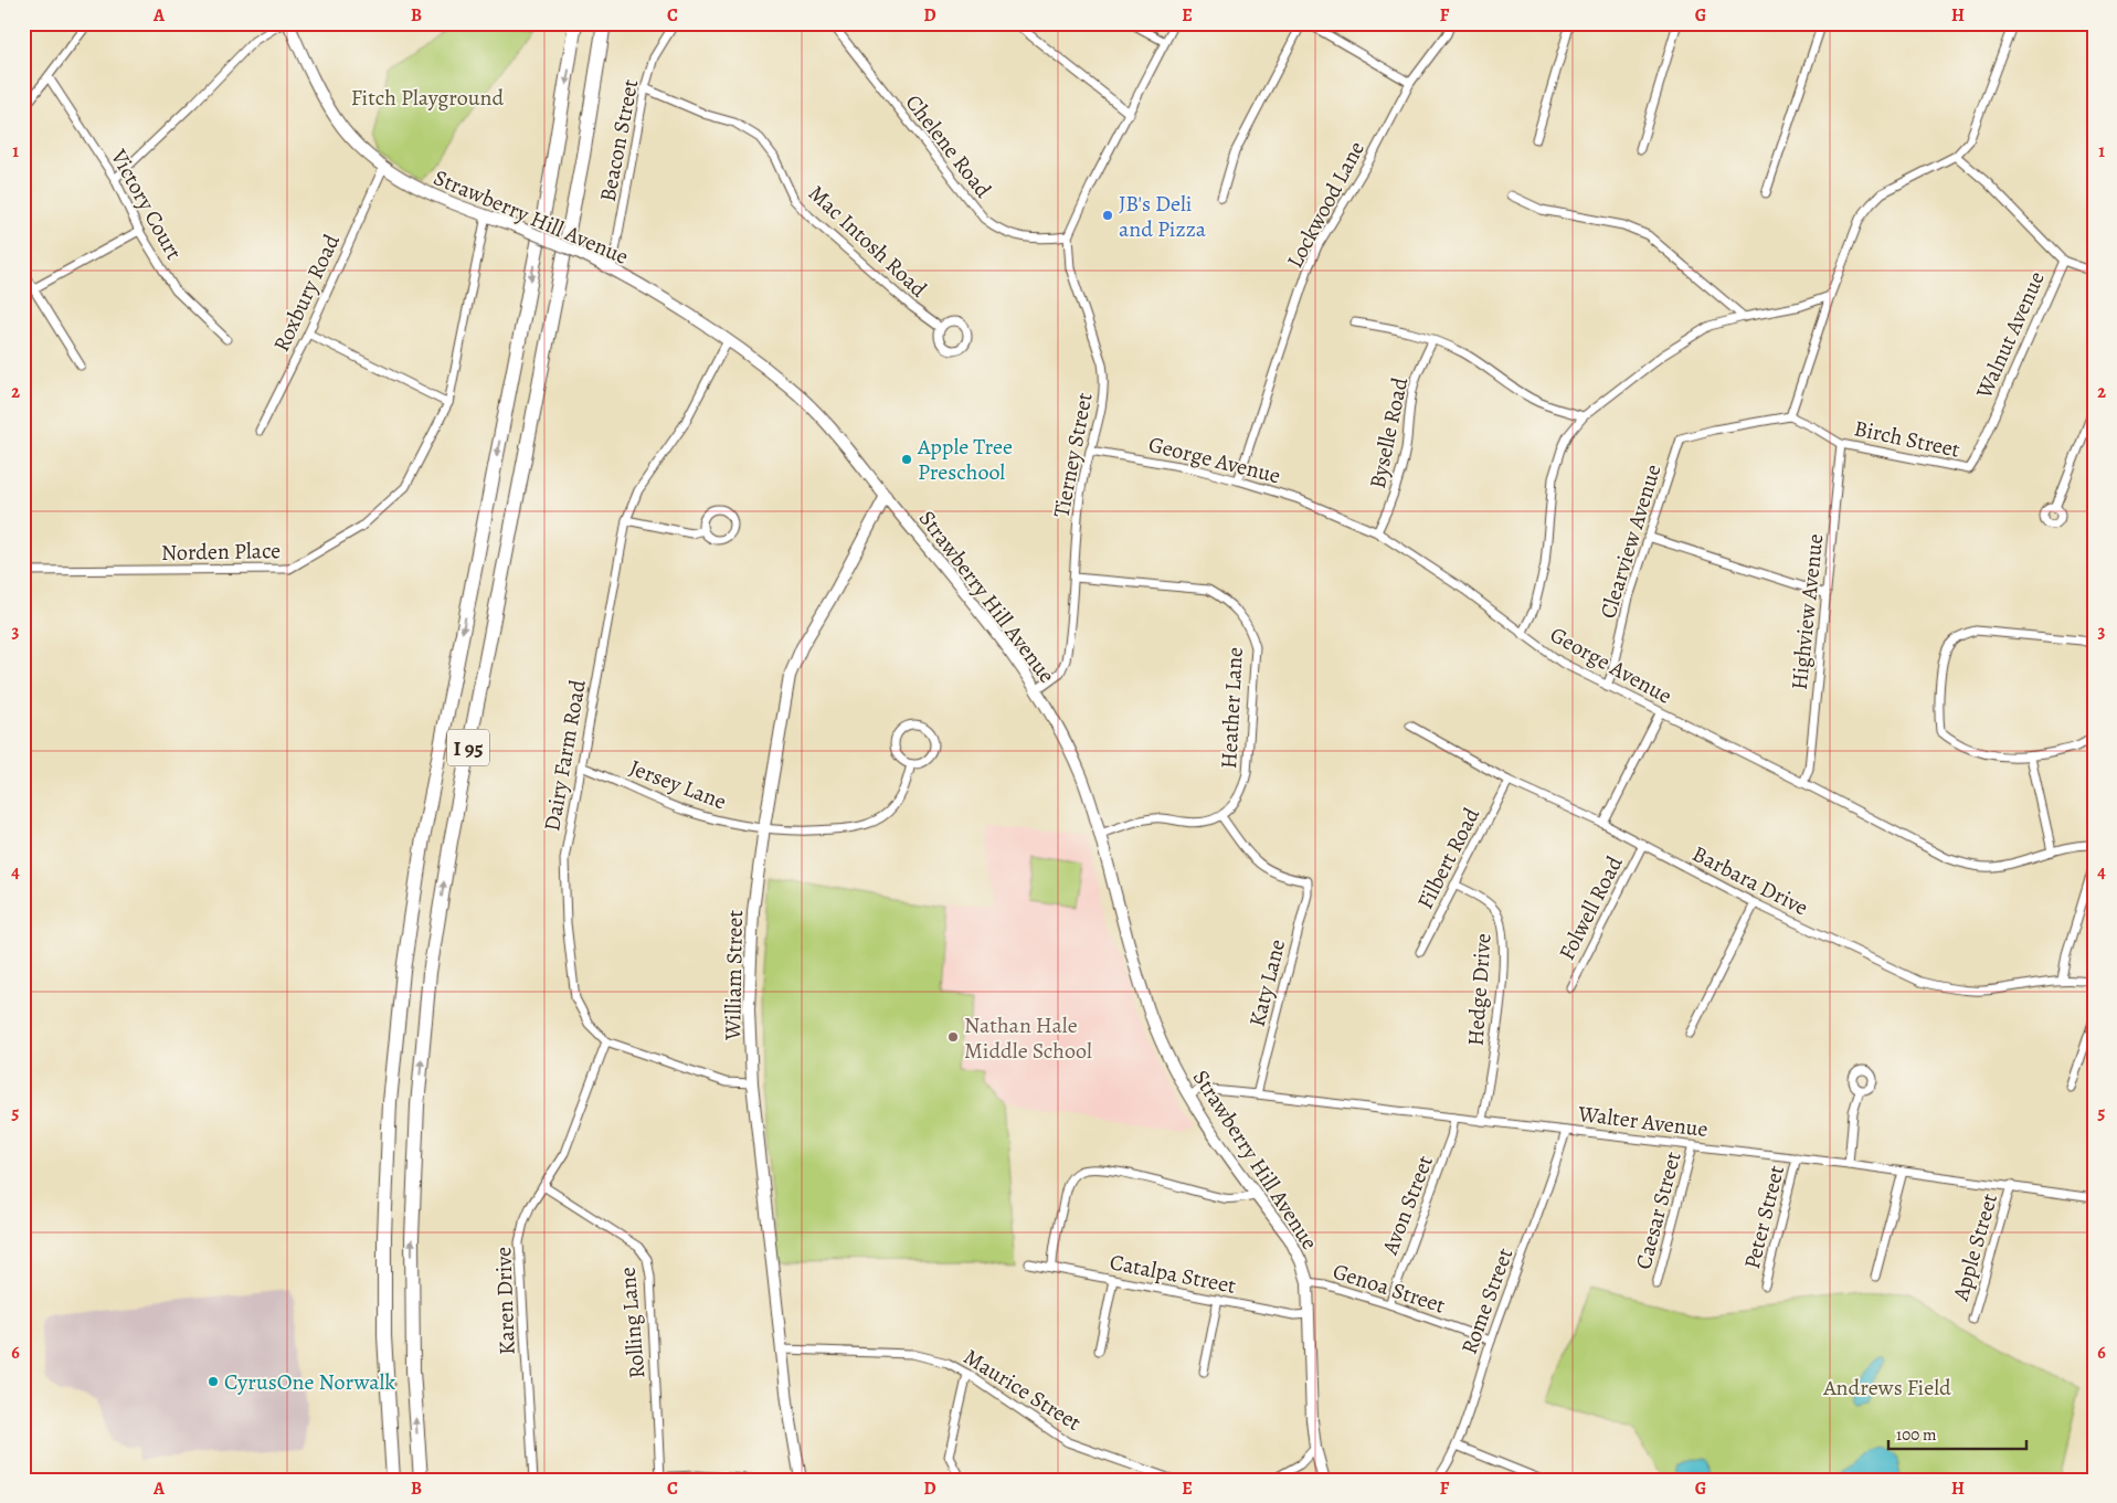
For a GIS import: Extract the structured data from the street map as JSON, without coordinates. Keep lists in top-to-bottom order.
{
  "streets": {
    "highway": ["I 95"],
    "main road": ["Strawberry Hill Avenue", "William Street"],
    "street": [
      "Beacon Street",
      "Chelene Road",
      "Victory Court",
      "Lockwood Lane",
      "Mac Intosh Road",
      "Roxbury Road",
      "Walnut Avenue",
      "Byselle Road",
      "Birch Street",
      "Tierney Street",
      "George Avenue",
      "Clearview Avenue",
      "Norden Place",
      "Highview Avenue",
      "Heather Lane",
      "Dairy Farm Road",
      "Jersey Lane",
      "Filbert Road",
      "Barbara Drive",
      "Folwell Road",
      "Katy Lane",
      "Hedge Drive",
      "Walter Avenue",
      "Avon Street",
      "Caesar Street",
      "Peter Street",
      "Apple Street",
      "Catalpa Street",
      "Genoa Street",
      "Karen Drive",
      "Rome Street",
      "Rolling Lane",
      "Maurice Street"
    ]
  },
  "crossings": [
    ["Beacon Street", "Strawberry Hill Avenue"],
    ["Beacon Street", "Mac Intosh Road"],
    ["Chelene Road", "Tierney Street"],
    ["Lockwood Lane", "George Avenue"],
    ["Strawberry Hill Avenue", "Roxbury Road"],
    ["Strawberry Hill Avenue", "Tierney Street"],
    ["Strawberry Hill Avenue", "Norden Place"],
    ["Strawberry Hill Avenue", "Dairy Farm Road"],
    ["Strawberry Hill Avenue", "William Street"],
    ["Strawberry Hill Avenue", "Walter Avenue"],
    ["Strawberry Hill Avenue", "Catalpa Street"],
    ["Strawberry Hill Avenue", "Genoa Street"],
    ["Walnut Avenue", "Birch Street"],
    ["Byselle Road", "George Avenue"],
    ["Birch Street", "Clearview Avenue"],
    ["Birch Street", "Highview Avenue"],
    ["Tierney Street", "George Avenue"],
    ["Tierney Street", "Heather Lane"],
    ["George Avenue", "Clearview Avenue"],
    ["George Avenue", "Highview Avenue"],
    ["George Avenue", "Folwell Road"],
    ["Heather Lane", "Katy Lane"],
    ["Dairy Farm Road", "Jersey Lane"],
    ["Dairy Farm Road", "William Street"],
    ["Dairy Farm Road", "Karen Drive"],
    ["Jersey Lane", "William Street"],
    ["Filbert Road", "Barbara Drive"],
    ["Filbert Road", "Hedge Drive"],
    ["Barbara Drive", "Folwell Road"],
    ["William Street", "Maurice Street"],
    ["Katy Lane", "Walter Avenue"],
    ["Hedge Drive", "Walter Avenue"],
    ["Walter Avenue", "Avon Street"],
    ["Walter Avenue", "Caesar Street"],
    ["Walter Avenue", "Peter Street"],
    ["Walter Avenue", "Apple Street"],
    ["Walter Avenue", "Rome Street"],
    ["Avon Street", "Genoa Street"],
    ["Genoa Street", "Rome Street"],
    ["Karen Drive", "Rolling Lane"]
  ],
  "parks": ["Fitch Playground", "Andrews Field"],
  "places": [
    "JB's Deli and Pizza",
    "Apple Tree Preschool",
    "Nathan Hale Middle School",
    "CyrusOne Norwalk"
  ],
  "scale_bar": "100 m",
  "grid": {
    "columns": [
      "A",
      "B",
      "C",
      "D",
      "E",
      "F",
      "G",
      "H"
    ],
    "rows": [
      "1",
      "2",
      "3",
      "4",
      "5",
      "6"
    ]
  }
}
